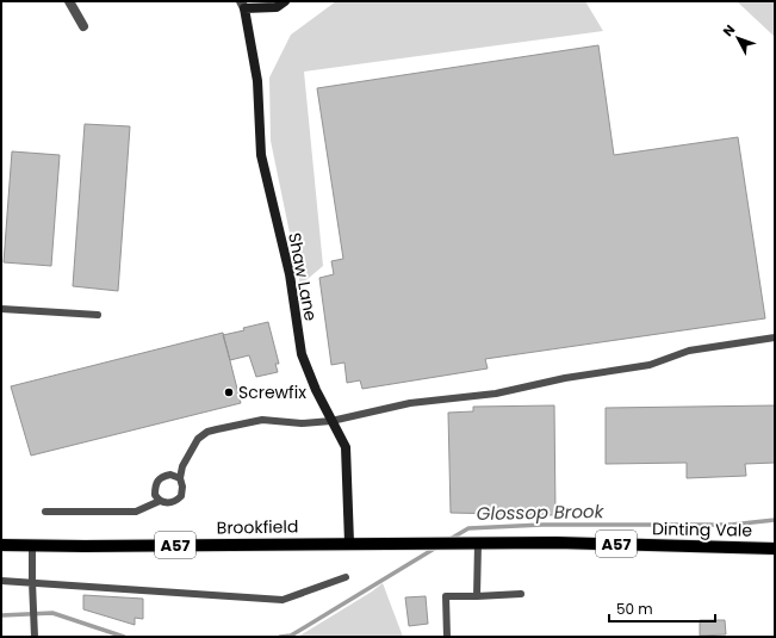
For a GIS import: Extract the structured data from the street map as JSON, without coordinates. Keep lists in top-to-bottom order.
{
  "streets": {
    "main road": ["Brookfield", "Dinting Vale", "A57"],
    "street": ["Shaw Lane"]
  },
  "crossings": [
    ["Shaw Lane", "Brookfield"],
    ["Brookfield", "Dinting Vale"]
  ],
  "water": ["Glossop Brook"],
  "places": ["Screwfix"],
  "scale_bar": "50 m",
  "north": "top left"
}
